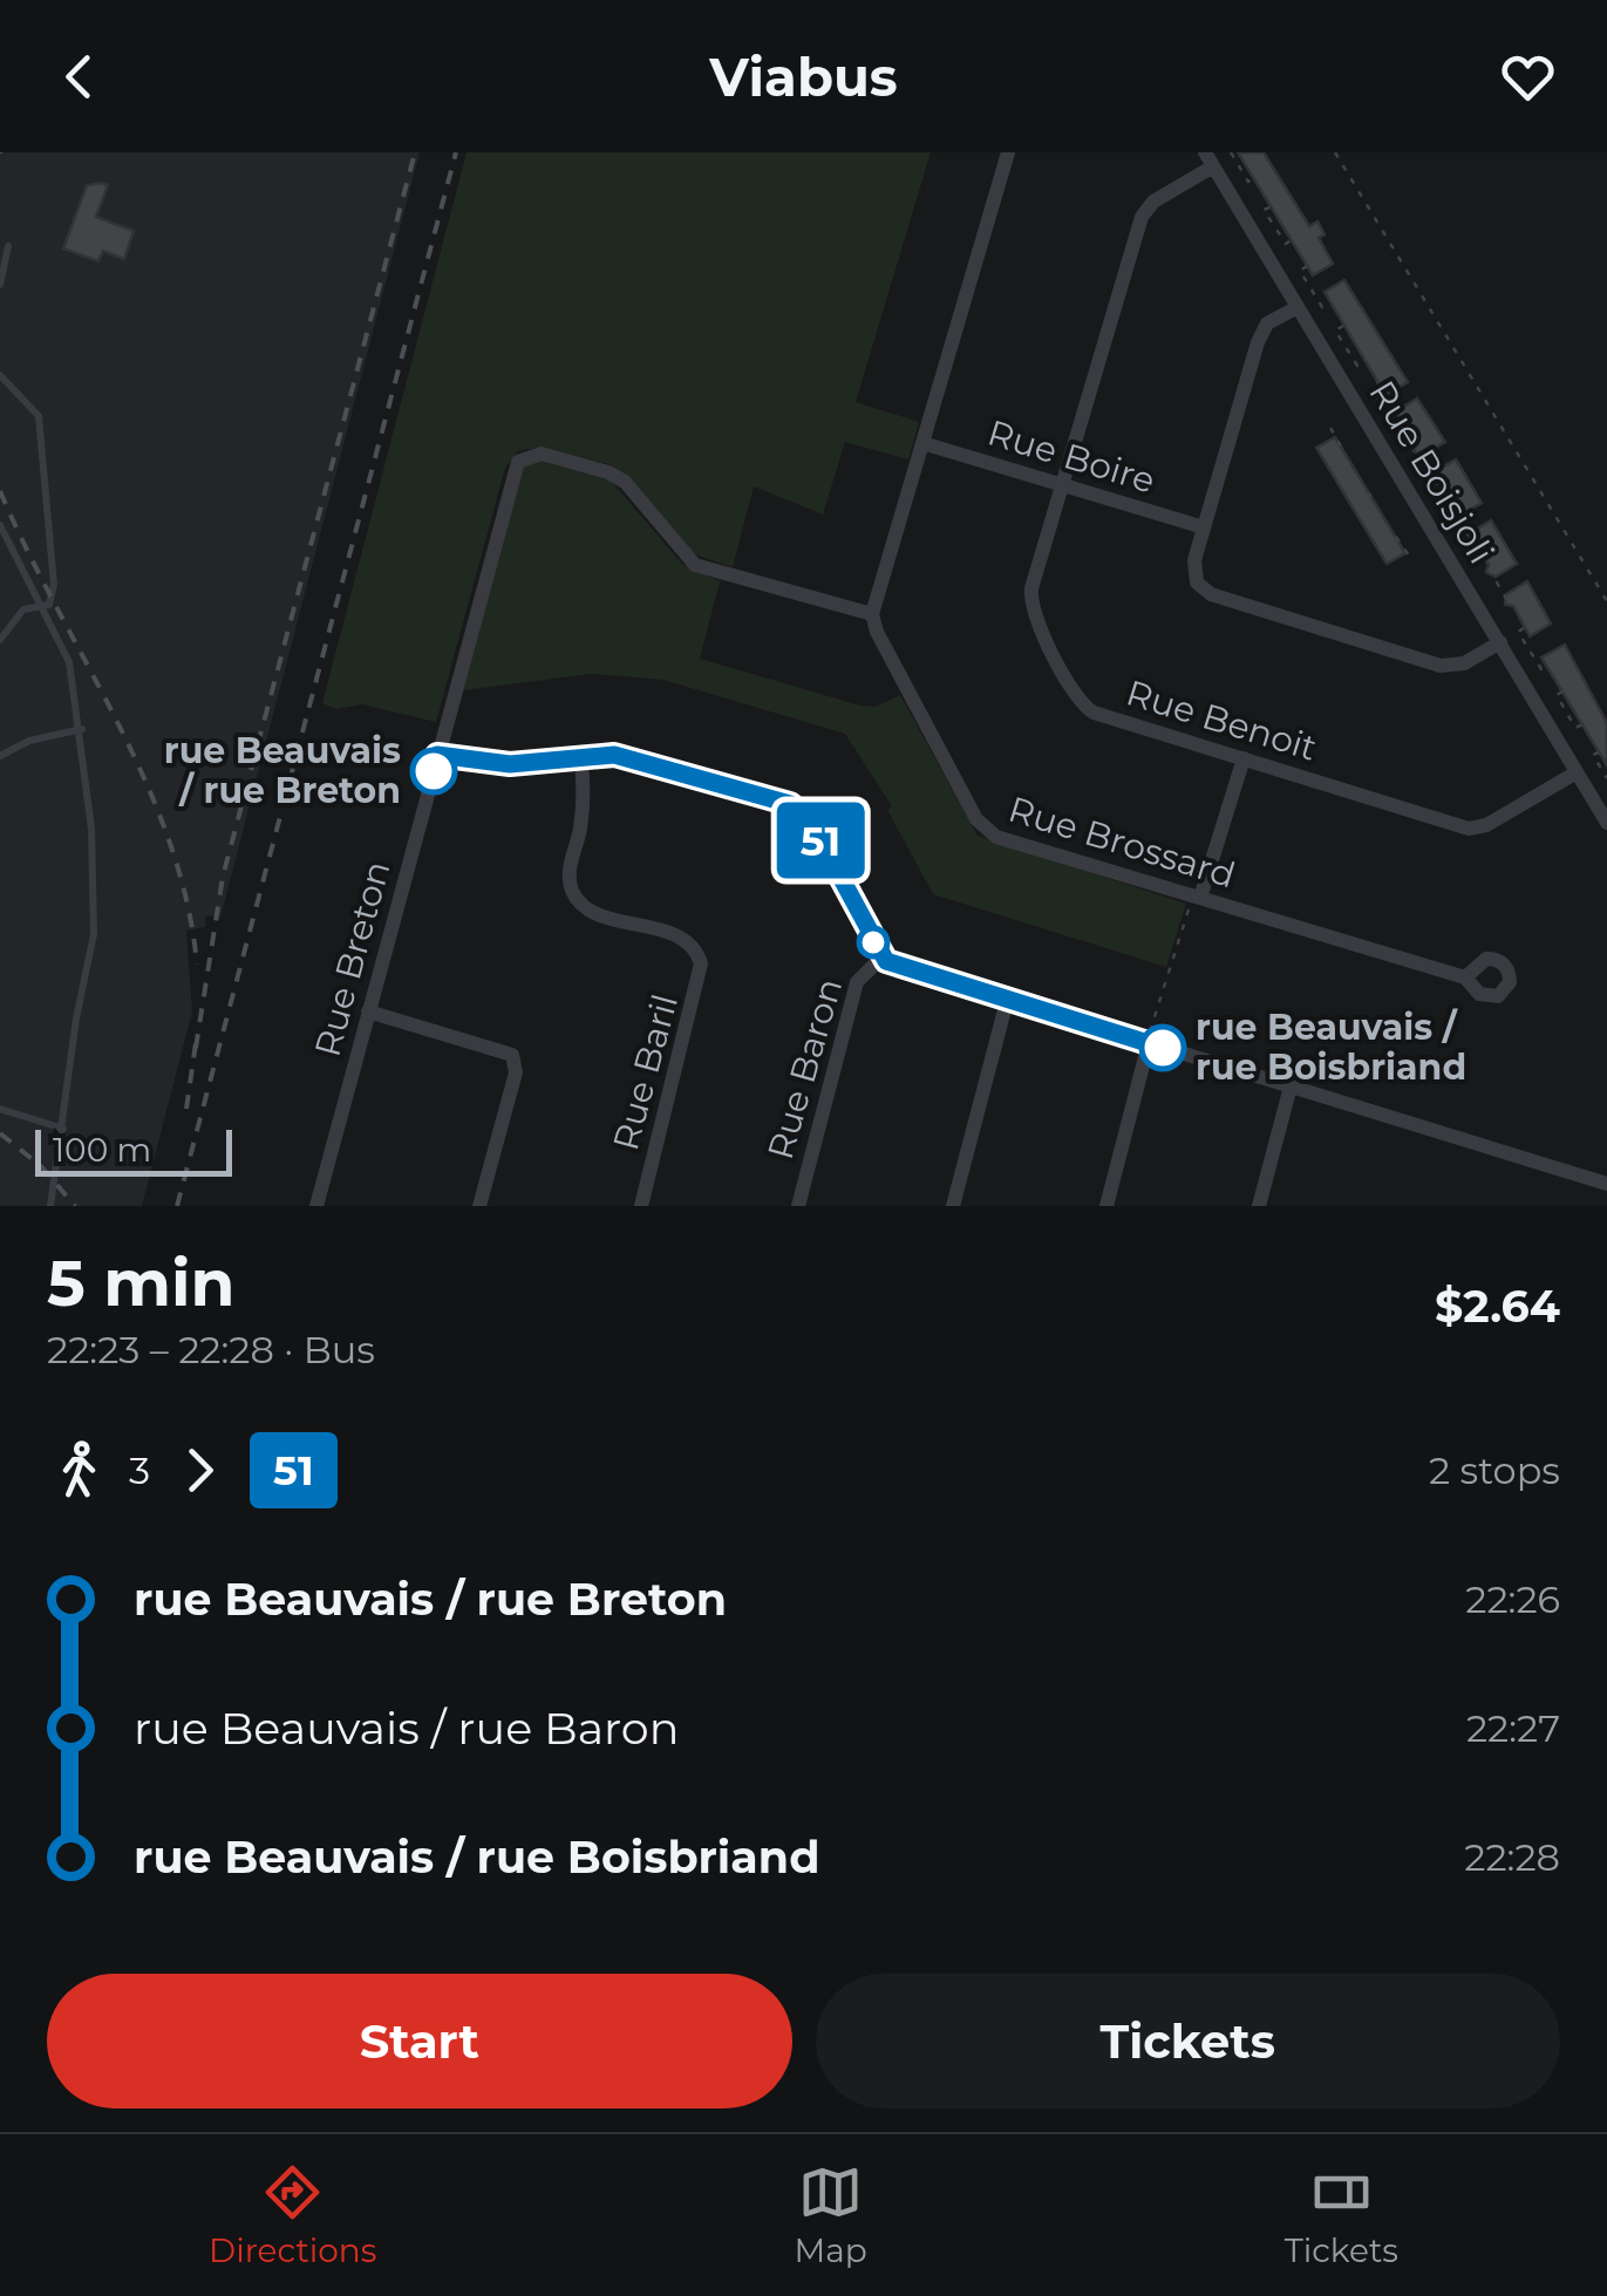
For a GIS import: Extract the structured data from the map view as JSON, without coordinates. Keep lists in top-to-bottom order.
{
  "streets": {
    "street": [
      "Rue Boire",
      "Rue Boisjoli",
      "Rue Benoit",
      "Rue Brossard",
      "Rue Breton",
      "Rue Baron",
      "Rue Baril"
    ]
  },
  "crossings": [
    ["Rue Boire", "Rue Benoit"],
    ["Rue Boisjoli", "Rue Benoit"],
    ["Rue Brossard", "Rue Breton"]
  ],
  "places": ["rue Beauvais / rue Breton", "rue Beauvais / rue Boisbriand"],
  "lines": ["bus line 51"],
  "scale_bar": "100 m",
  "page": {
    "header": "Viabus",
    "on_map": "51",
    "scale": "100 m",
    "heading": ["5 min", "22:23 – 22:28 · Bus", "$2.64"],
    "legs": ["3", "51", "2 stops"],
    "list": [
      {
        "name": "rue Beauvais / rue Breton",
        "value": "22:26"
      },
      {
        "name": "rue Beauvais / rue Baron",
        "value": "22:27"
      },
      {
        "name": "rue Beauvais / rue Boisbriand",
        "value": "22:28"
      }
    ],
    "buttons": ["Start", "Tickets"],
    "tabs": ["Directions", "Map", "Tickets"]
  }
}
